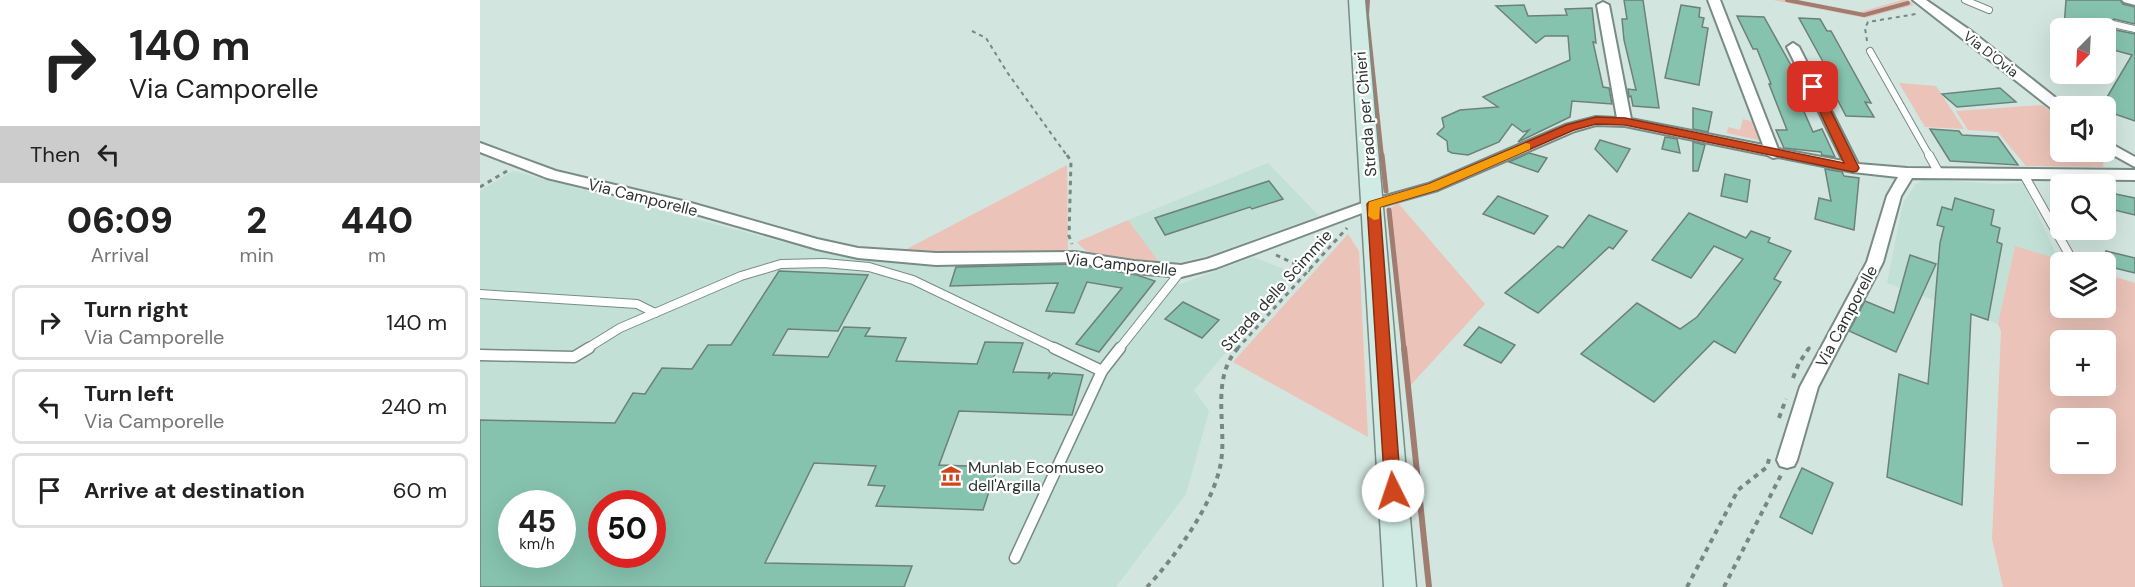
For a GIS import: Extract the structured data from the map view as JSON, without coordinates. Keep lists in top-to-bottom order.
{
  "streets": {
    "main road": ["Strada per Chieri"],
    "street": ["Via D'Ovia", "Via Camporelle"],
    "path": ["Strada delle Scimmie"]
  },
  "crossings": [
    ["Strada per Chieri", "Via Camporelle"],
    ["Strada per Chieri", "Strada delle Scimmie"],
    ["Via Camporelle", "Strada delle Scimmie"]
  ],
  "places": {
    "museum": ["Munlab Ecomuseo dell'Argilla"]
  },
  "north": "bottom left",
  "page": {
    "turn": ["140 m", "Via Camporelle"],
    "map_buttons": ["+", "−"],
    "then": "Then",
    "eta": [
      "06:09",
      "Arrival",
      "2",
      "min",
      "440",
      "m"
    ],
    "list": [
      {
        "name": "Turn right",
        "note": "Via Camporelle",
        "value": "140 m"
      },
      {
        "name": "Turn left",
        "note": "Via Camporelle",
        "value": "240 m"
      },
      {
        "name": "Arrive at destination",
        "value": "60 m"
      }
    ],
    "speed": "45 km/h",
    "limit": "50"
  }
}
